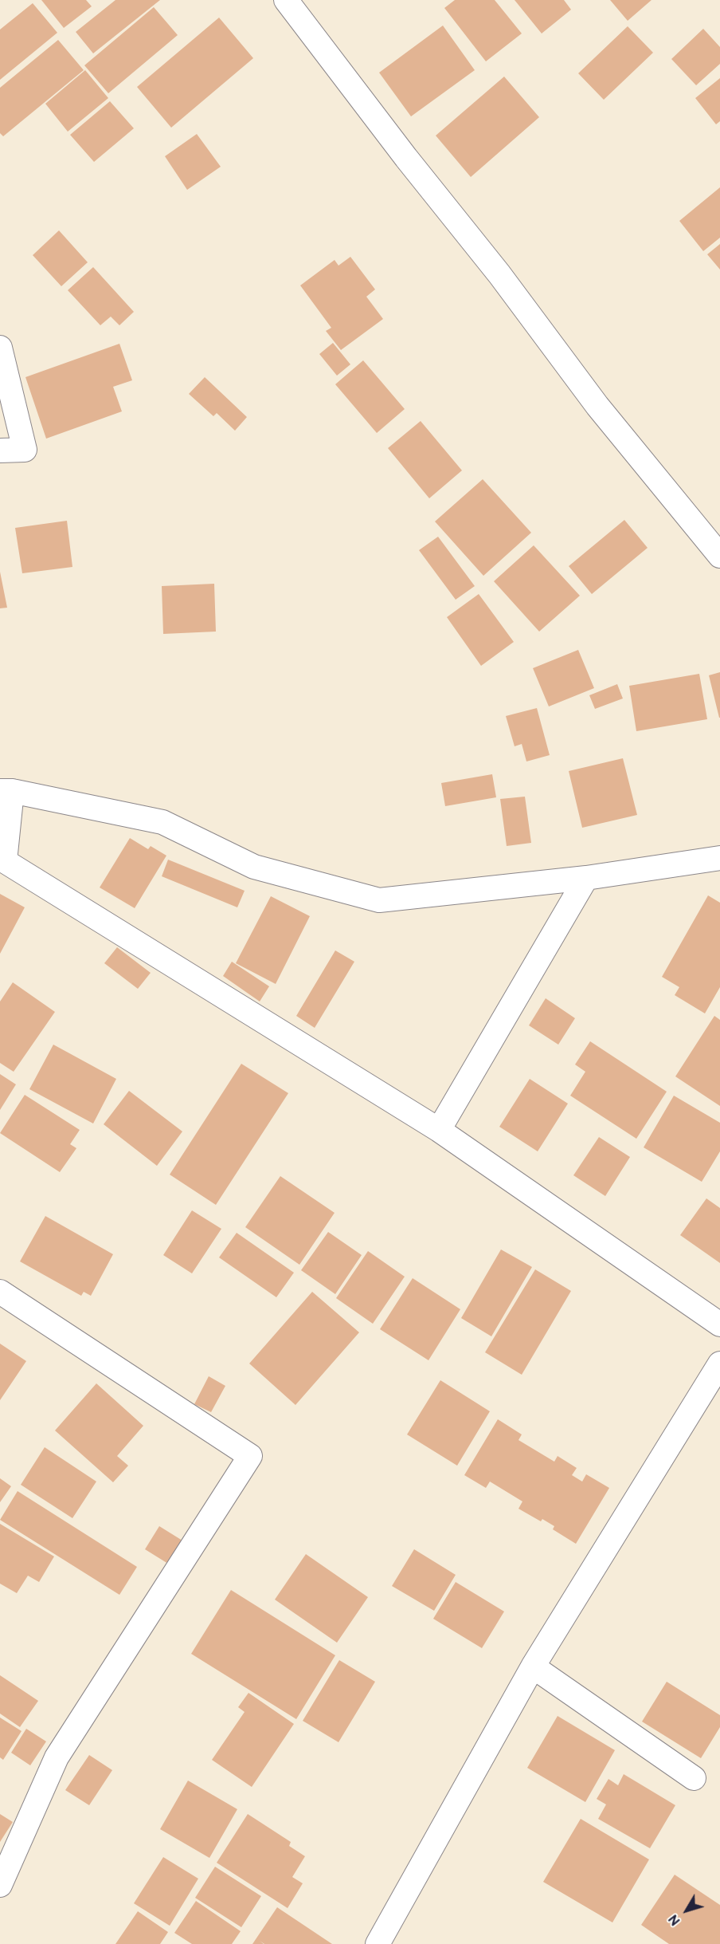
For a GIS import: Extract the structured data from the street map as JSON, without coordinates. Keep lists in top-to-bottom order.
{
  "north": "bottom left"
}
